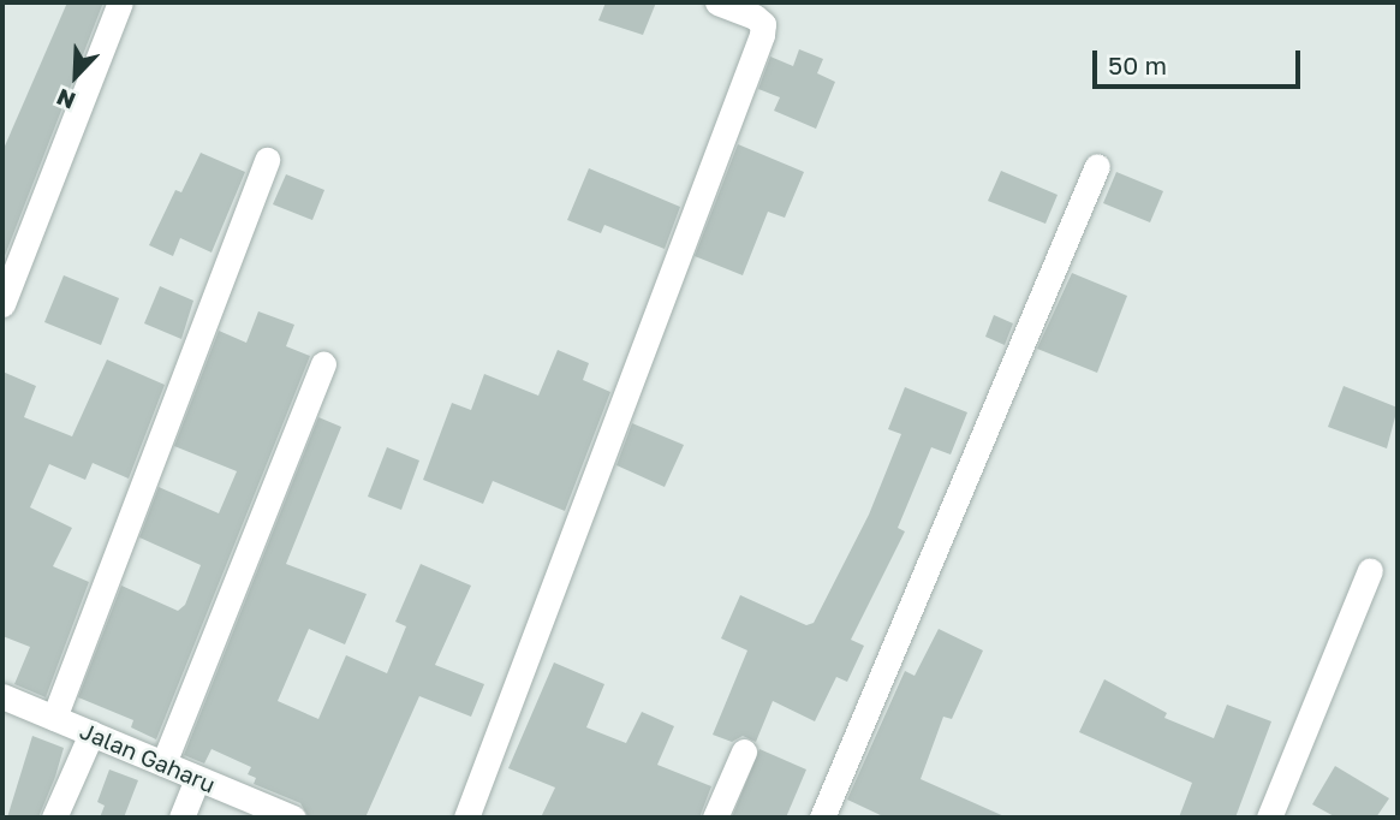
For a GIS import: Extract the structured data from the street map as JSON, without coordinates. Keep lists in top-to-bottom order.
{
  "streets": {
    "street": ["Jalan Gaharu"]
  },
  "scale_bar": "50 m",
  "north": "bottom left"
}
